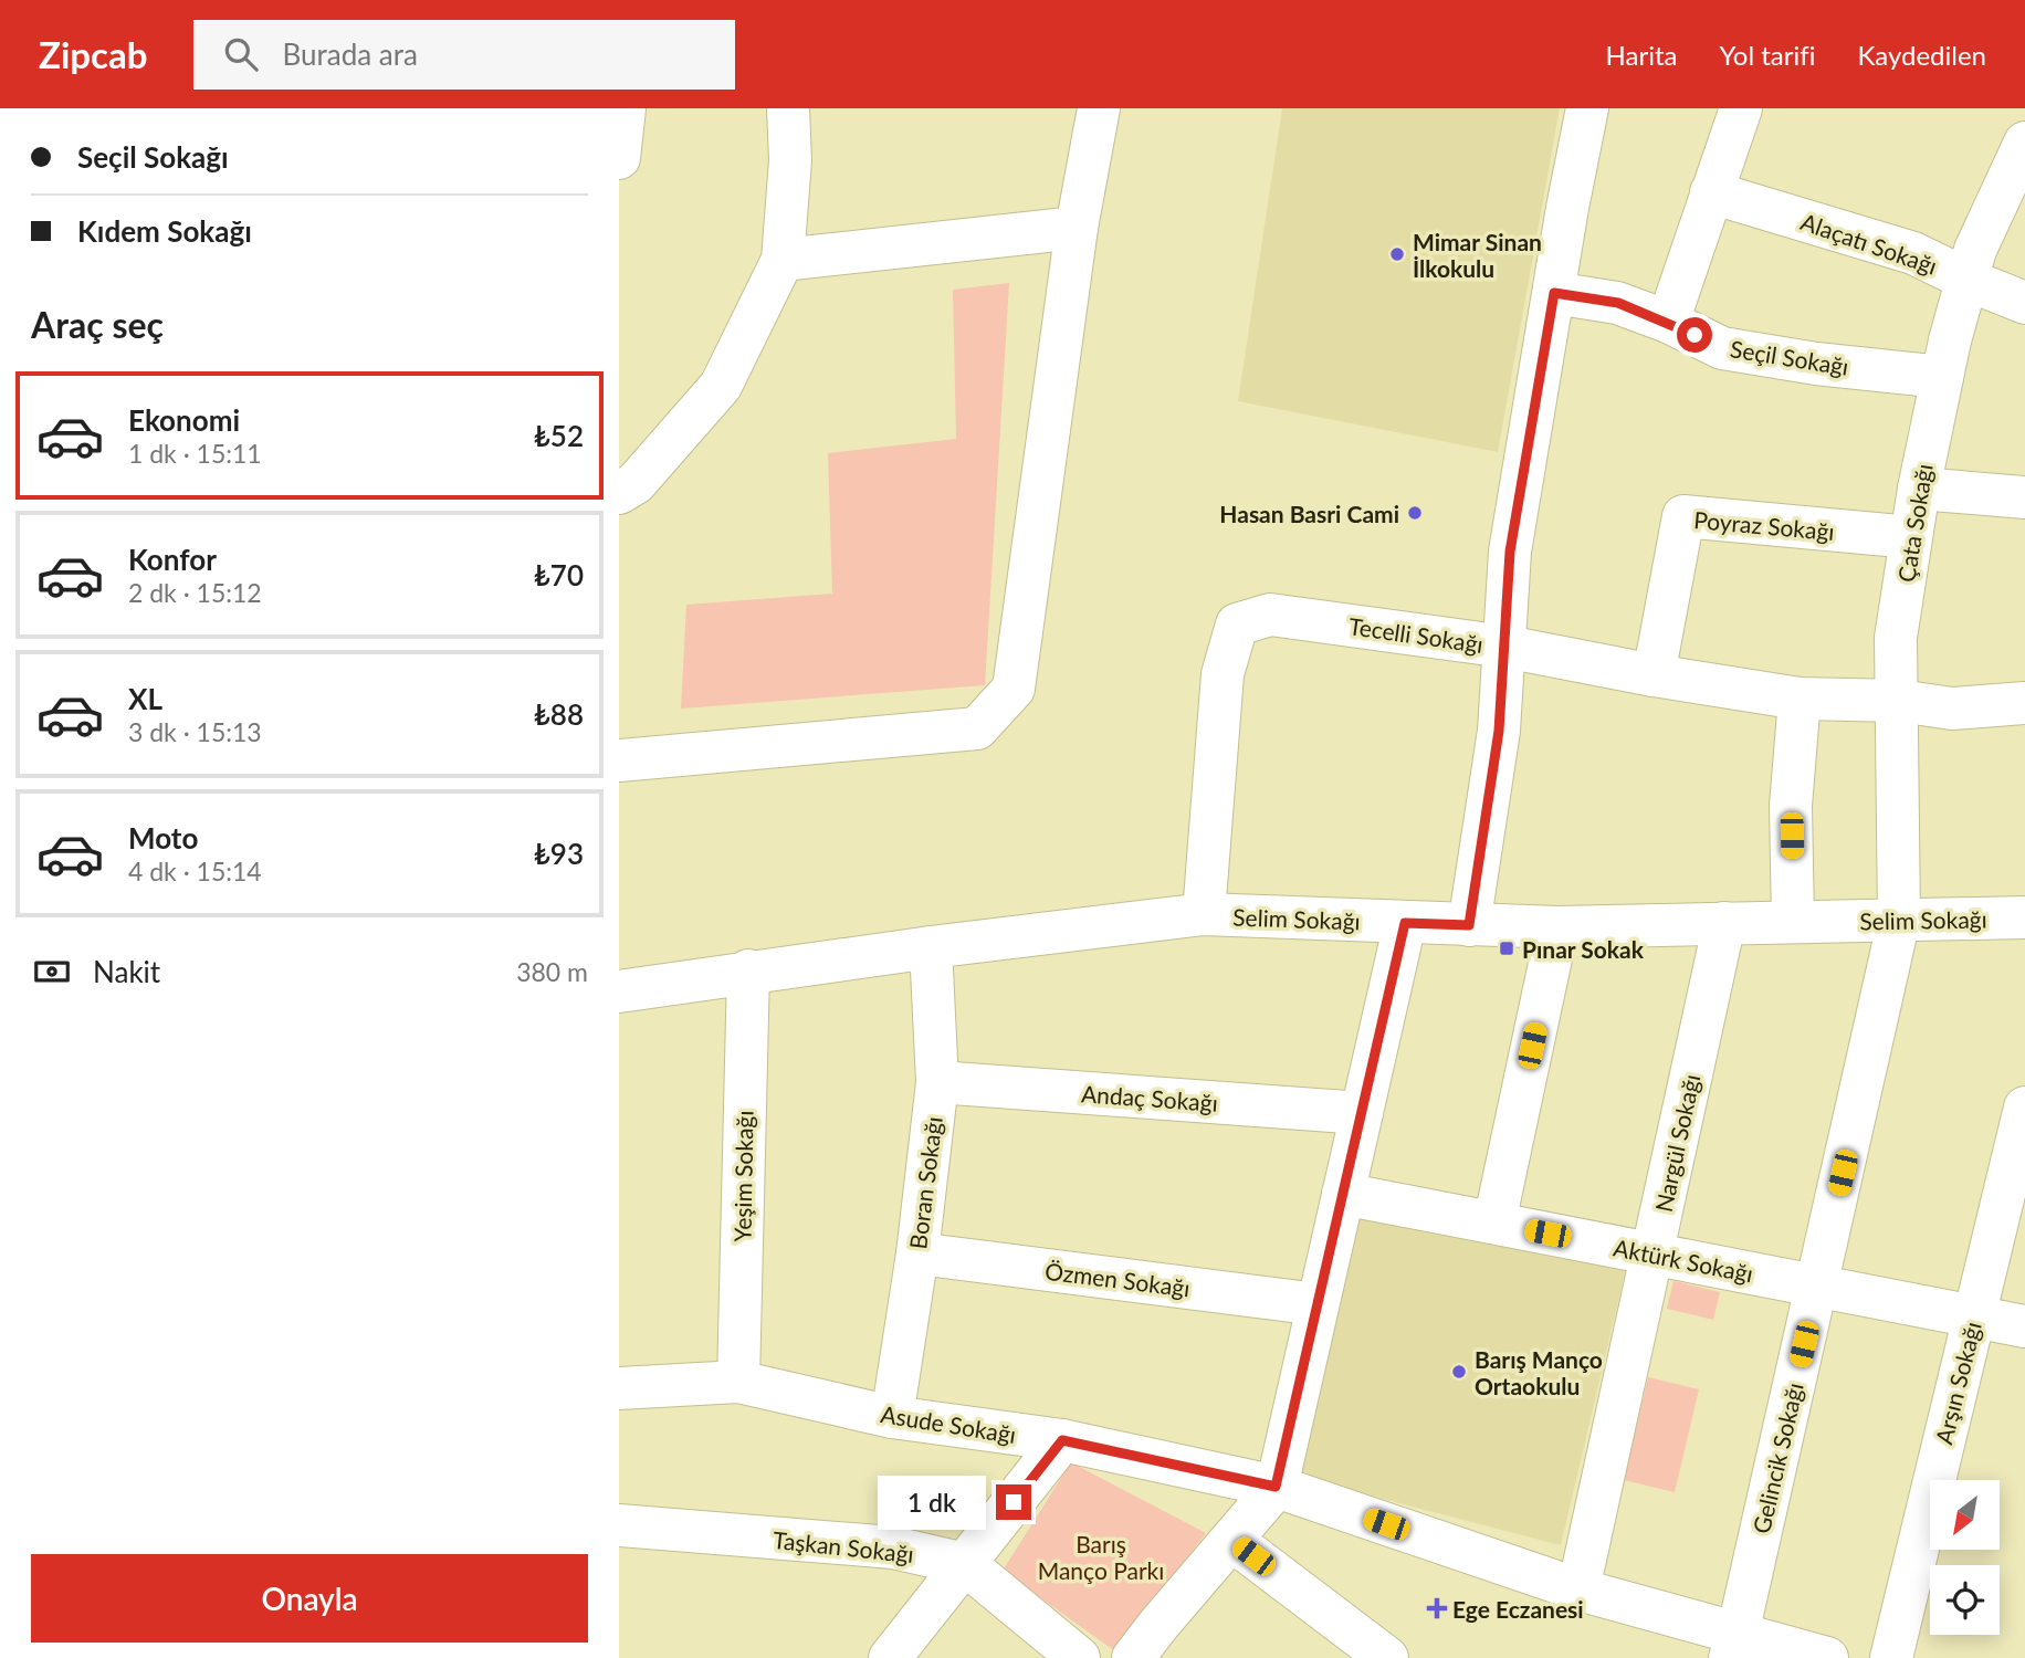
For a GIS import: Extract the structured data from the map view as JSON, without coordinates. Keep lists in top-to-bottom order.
{
  "streets": {
    "street": [
      "Alaçatı Sokağı",
      "Seçil Sokağı",
      "Çata Sokağı",
      "Poyraz Sokağı",
      "Tecelli Sokağı",
      "Selim Sokağı",
      "Andaç Sokağı",
      "Nargül Sokağı",
      "Yeşim Sokağı",
      "Boran Sokağı",
      "Aktürk Sokağı",
      "Özmen Sokağı",
      "Arşın Sokağı",
      "Asude Sokağı",
      "Gelincik Sokağı",
      "Taşkan Sokağı"
    ]
  },
  "crossings": [
    ["Alaçatı Sokağı", "Çata Sokağı"],
    ["Seçil Sokağı", "Çata Sokağı"],
    ["Çata Sokağı", "Poyraz Sokağı"],
    ["Çata Sokağı", "Tecelli Sokağı"],
    ["Çata Sokağı", "Selim Sokağı"],
    ["Çata Sokağı", "Gelincik Sokağı"],
    ["Poyraz Sokağı", "Tecelli Sokağı"],
    ["Tecelli Sokağı", "Selim Sokağı"],
    ["Selim Sokağı", "Nargül Sokağı"],
    ["Selim Sokağı", "Yeşim Sokağı"],
    ["Selim Sokağı", "Boran Sokağı"],
    ["Selim Sokağı", "Gelincik Sokağı"],
    ["Andaç Sokağı", "Boran Sokağı"],
    ["Nargül Sokağı", "Aktürk Sokağı"],
    ["Nargül Sokağı", "Asude Sokağı"],
    ["Yeşim Sokağı", "Asude Sokağı"],
    ["Boran Sokağı", "Özmen Sokağı"],
    ["Boran Sokağı", "Asude Sokağı"],
    ["Aktürk Sokağı", "Arşın Sokağı"],
    ["Aktürk Sokağı", "Gelincik Sokağı"],
    ["Asude Sokağı", "Gelincik Sokağı"]
  ],
  "parks": ["Barış Manço Parkı"],
  "places": {
    "other": ["Mimar Sinan İlkokulu", "Hasan Basri Cami", "Barış Manço Ortaokulu"],
    "transit": ["Pınar Sokak"],
    "health": ["Ege Eczanesi"]
  },
  "north": "bottom left",
  "page": {
    "header": "Zipcab",
    "search": "Burada ara",
    "nav": ["Harita", "Yol tarifi", "Kaydedilen"],
    "banner": ["Seçil Sokağı", "Kıdem Sokağı"],
    "heading": "Araç seç",
    "list": [
      {
        "name": "Ekonomi",
        "note": "1 dk · 15:11",
        "value": "₺52"
      },
      {
        "name": "Konfor",
        "note": "2 dk · 15:12",
        "value": "₺70"
      },
      {
        "name": "XL",
        "note": "3 dk · 15:13",
        "value": "₺88"
      },
      {
        "name": "Moto",
        "note": "4 dk · 15:14",
        "value": "₺93"
      }
    ],
    "pay": ["Nakit", "380 m"],
    "bubble": "1 dk",
    "buttons": "Onayla"
  }
}
